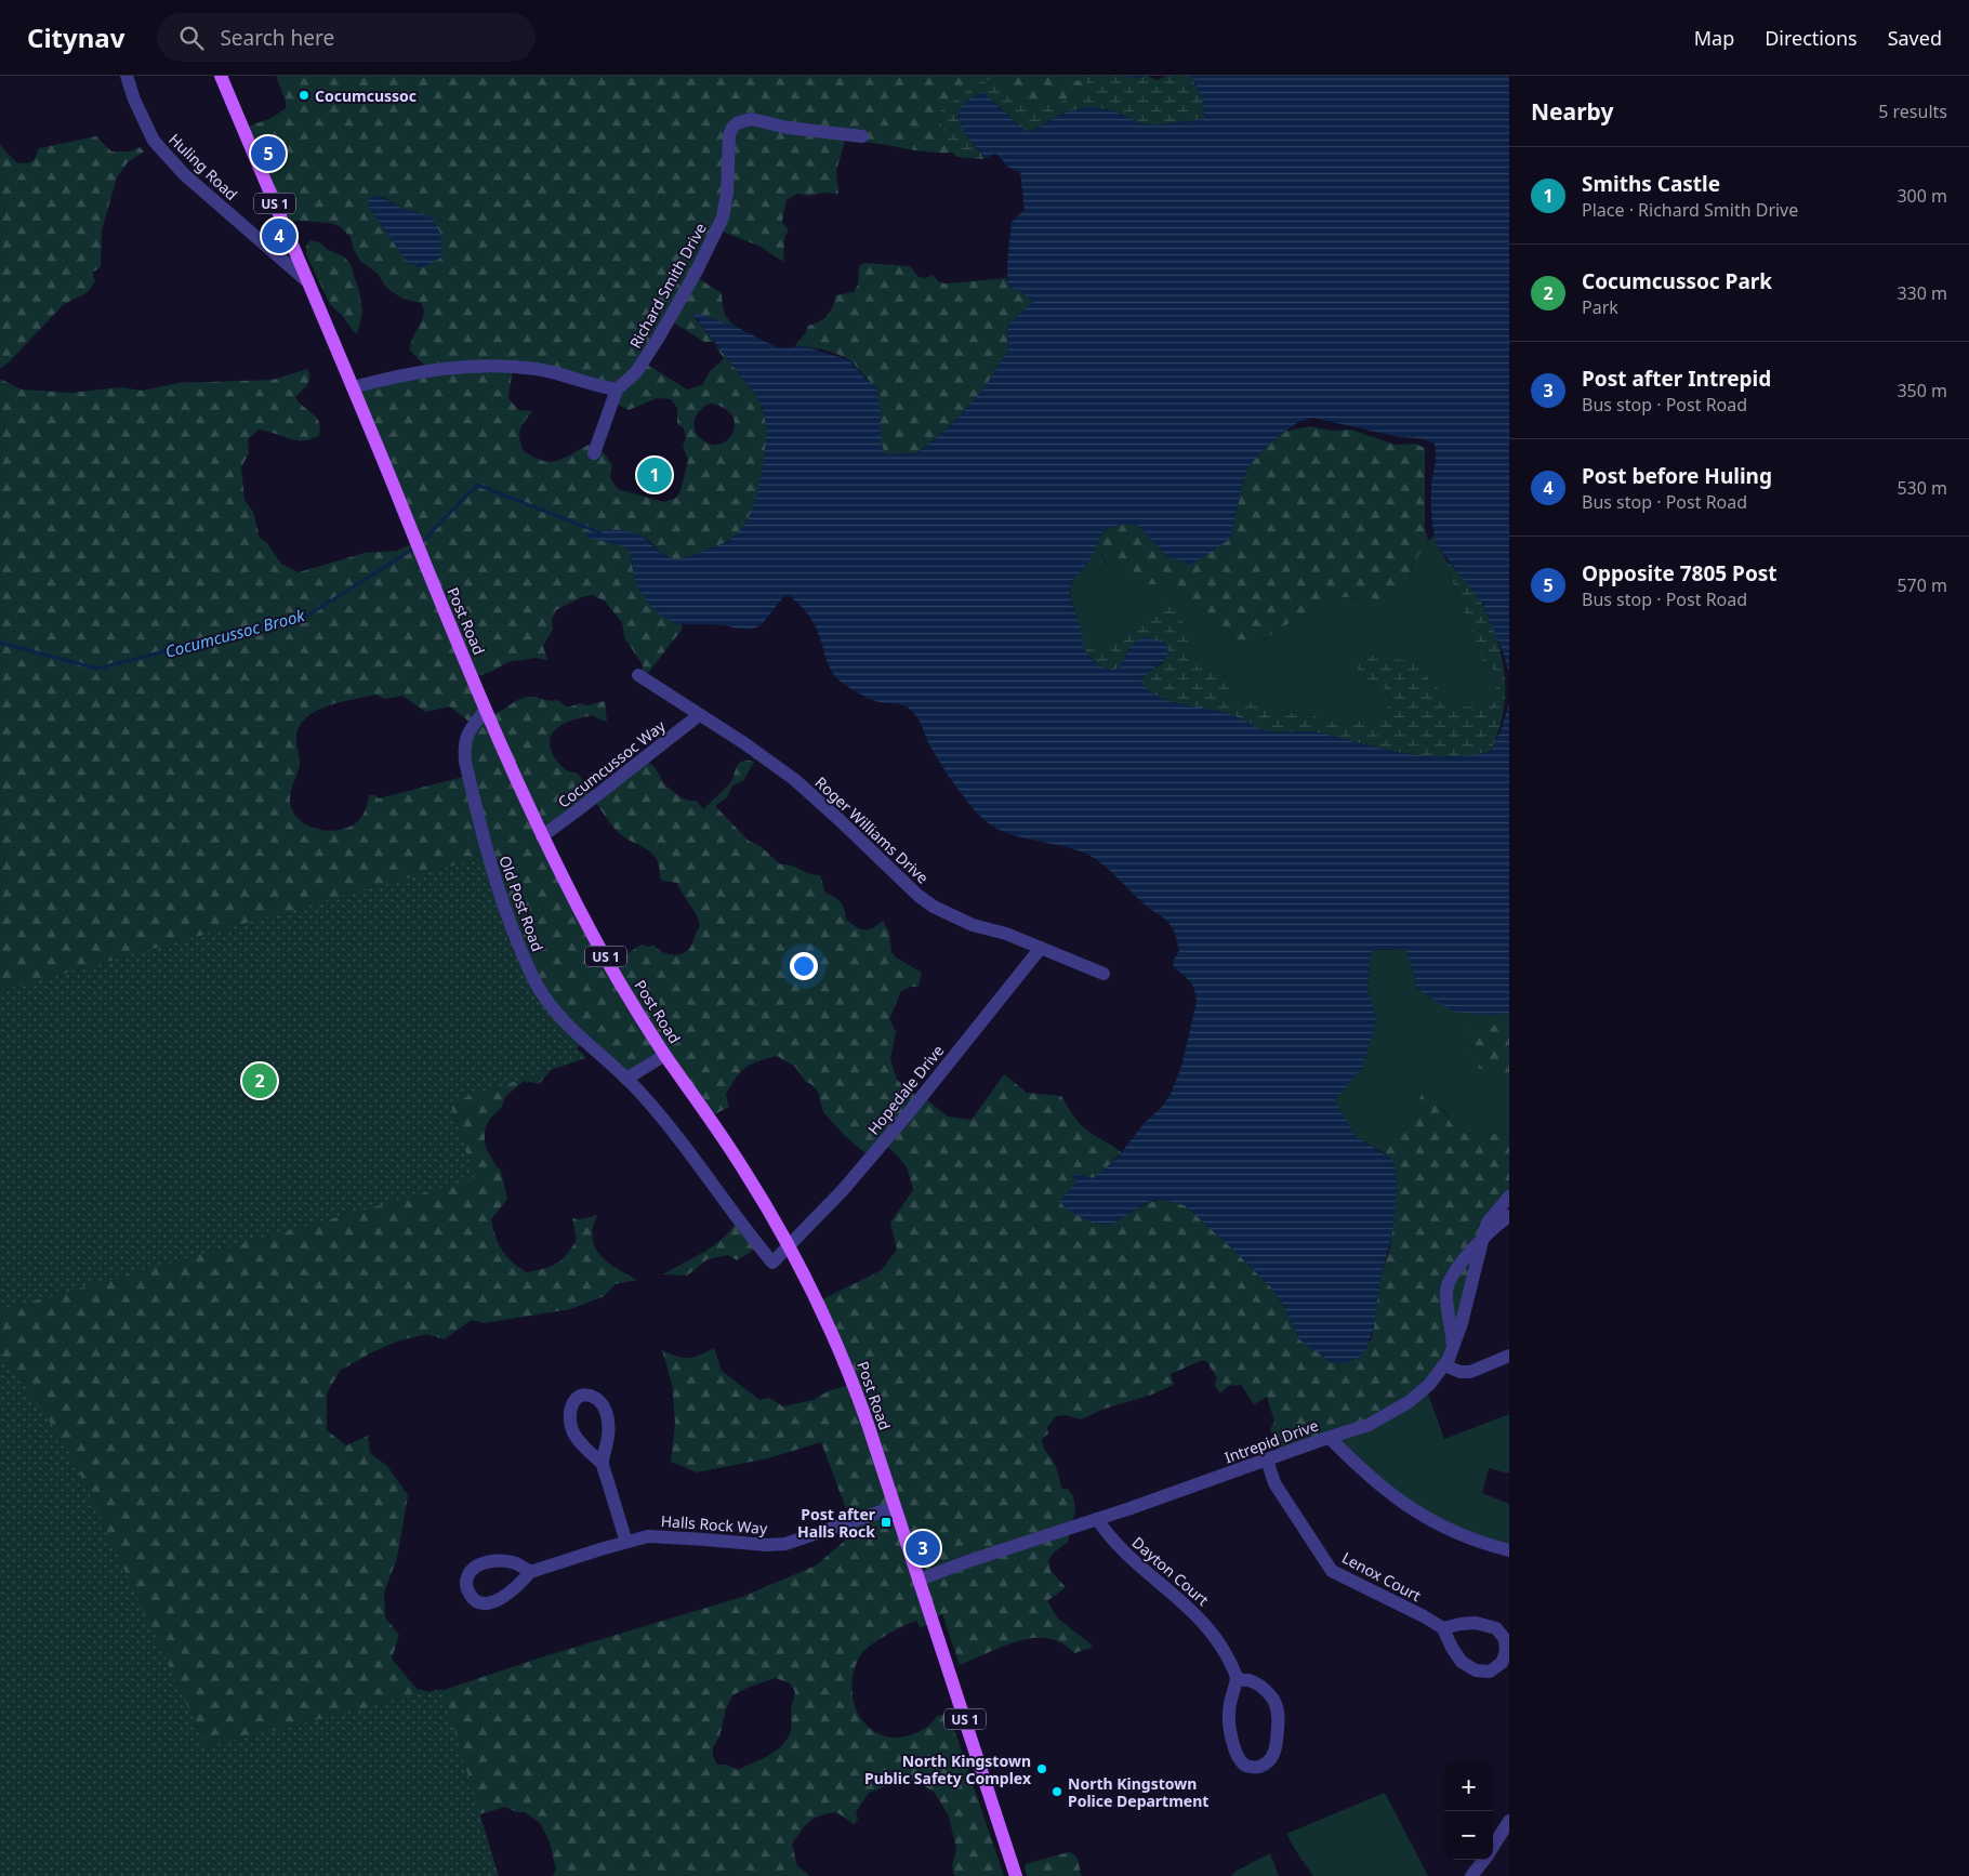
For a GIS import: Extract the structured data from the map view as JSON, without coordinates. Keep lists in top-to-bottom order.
{
  "streets": {
    "main road": ["US 1", "Post Road"],
    "street": [
      "Huling Road",
      "Richard Smith Drive",
      "Cocumcussoc Way",
      "Roger Williams Drive",
      "Old Post Road",
      "Hopedale Drive",
      "Intrepid Drive",
      "Halls Rock Way",
      "Dayton Court",
      "Lenox Court"
    ]
  },
  "crossings": [
    ["Huling Road", "Post Road"],
    ["Post Road", "Cocumcussoc Way"],
    ["Post Road", "Old Post Road"],
    ["Post Road", "Hopedale Drive"],
    ["Post Road", "Intrepid Drive"],
    ["Post Road", "Halls Rock Way"],
    ["Cocumcussoc Way", "Roger Williams Drive"],
    ["Roger Williams Drive", "Hopedale Drive"],
    ["Old Post Road", "Hopedale Drive"],
    ["Intrepid Drive", "Dayton Court"],
    ["Intrepid Drive", "Lenox Court"]
  ],
  "water": ["Cocumcussoc Brook"],
  "places": {
    "other": ["Cocumcussoc", "North Kingstown Public Safety Complex", "North Kingstown Police Department"],
    "transit": ["Post after Halls Rock"]
  },
  "page": {
    "header": "Citynav",
    "search": "Search here",
    "nav": ["Map", "Directions", "Saved"],
    "heading": ["Nearby", "5 results"],
    "pins": [
      "5",
      "4",
      "1",
      "2",
      "3"
    ],
    "list": [
      {
        "mark": "1",
        "name": "Smiths Castle",
        "note": "Place · Richard Smith Drive",
        "value": "300 m"
      },
      {
        "mark": "2",
        "name": "Cocumcussoc Park",
        "note": "Park",
        "value": "330 m"
      },
      {
        "mark": "3",
        "name": "Post after Intrepid",
        "note": "Bus stop · Post Road",
        "value": "350 m"
      },
      {
        "mark": "4",
        "name": "Post before Huling",
        "note": "Bus stop · Post Road",
        "value": "530 m"
      },
      {
        "mark": "5",
        "name": "Opposite 7805 Post",
        "note": "Bus stop · Post Road",
        "value": "570 m"
      }
    ],
    "map_buttons": ["+", "−"]
  }
}
